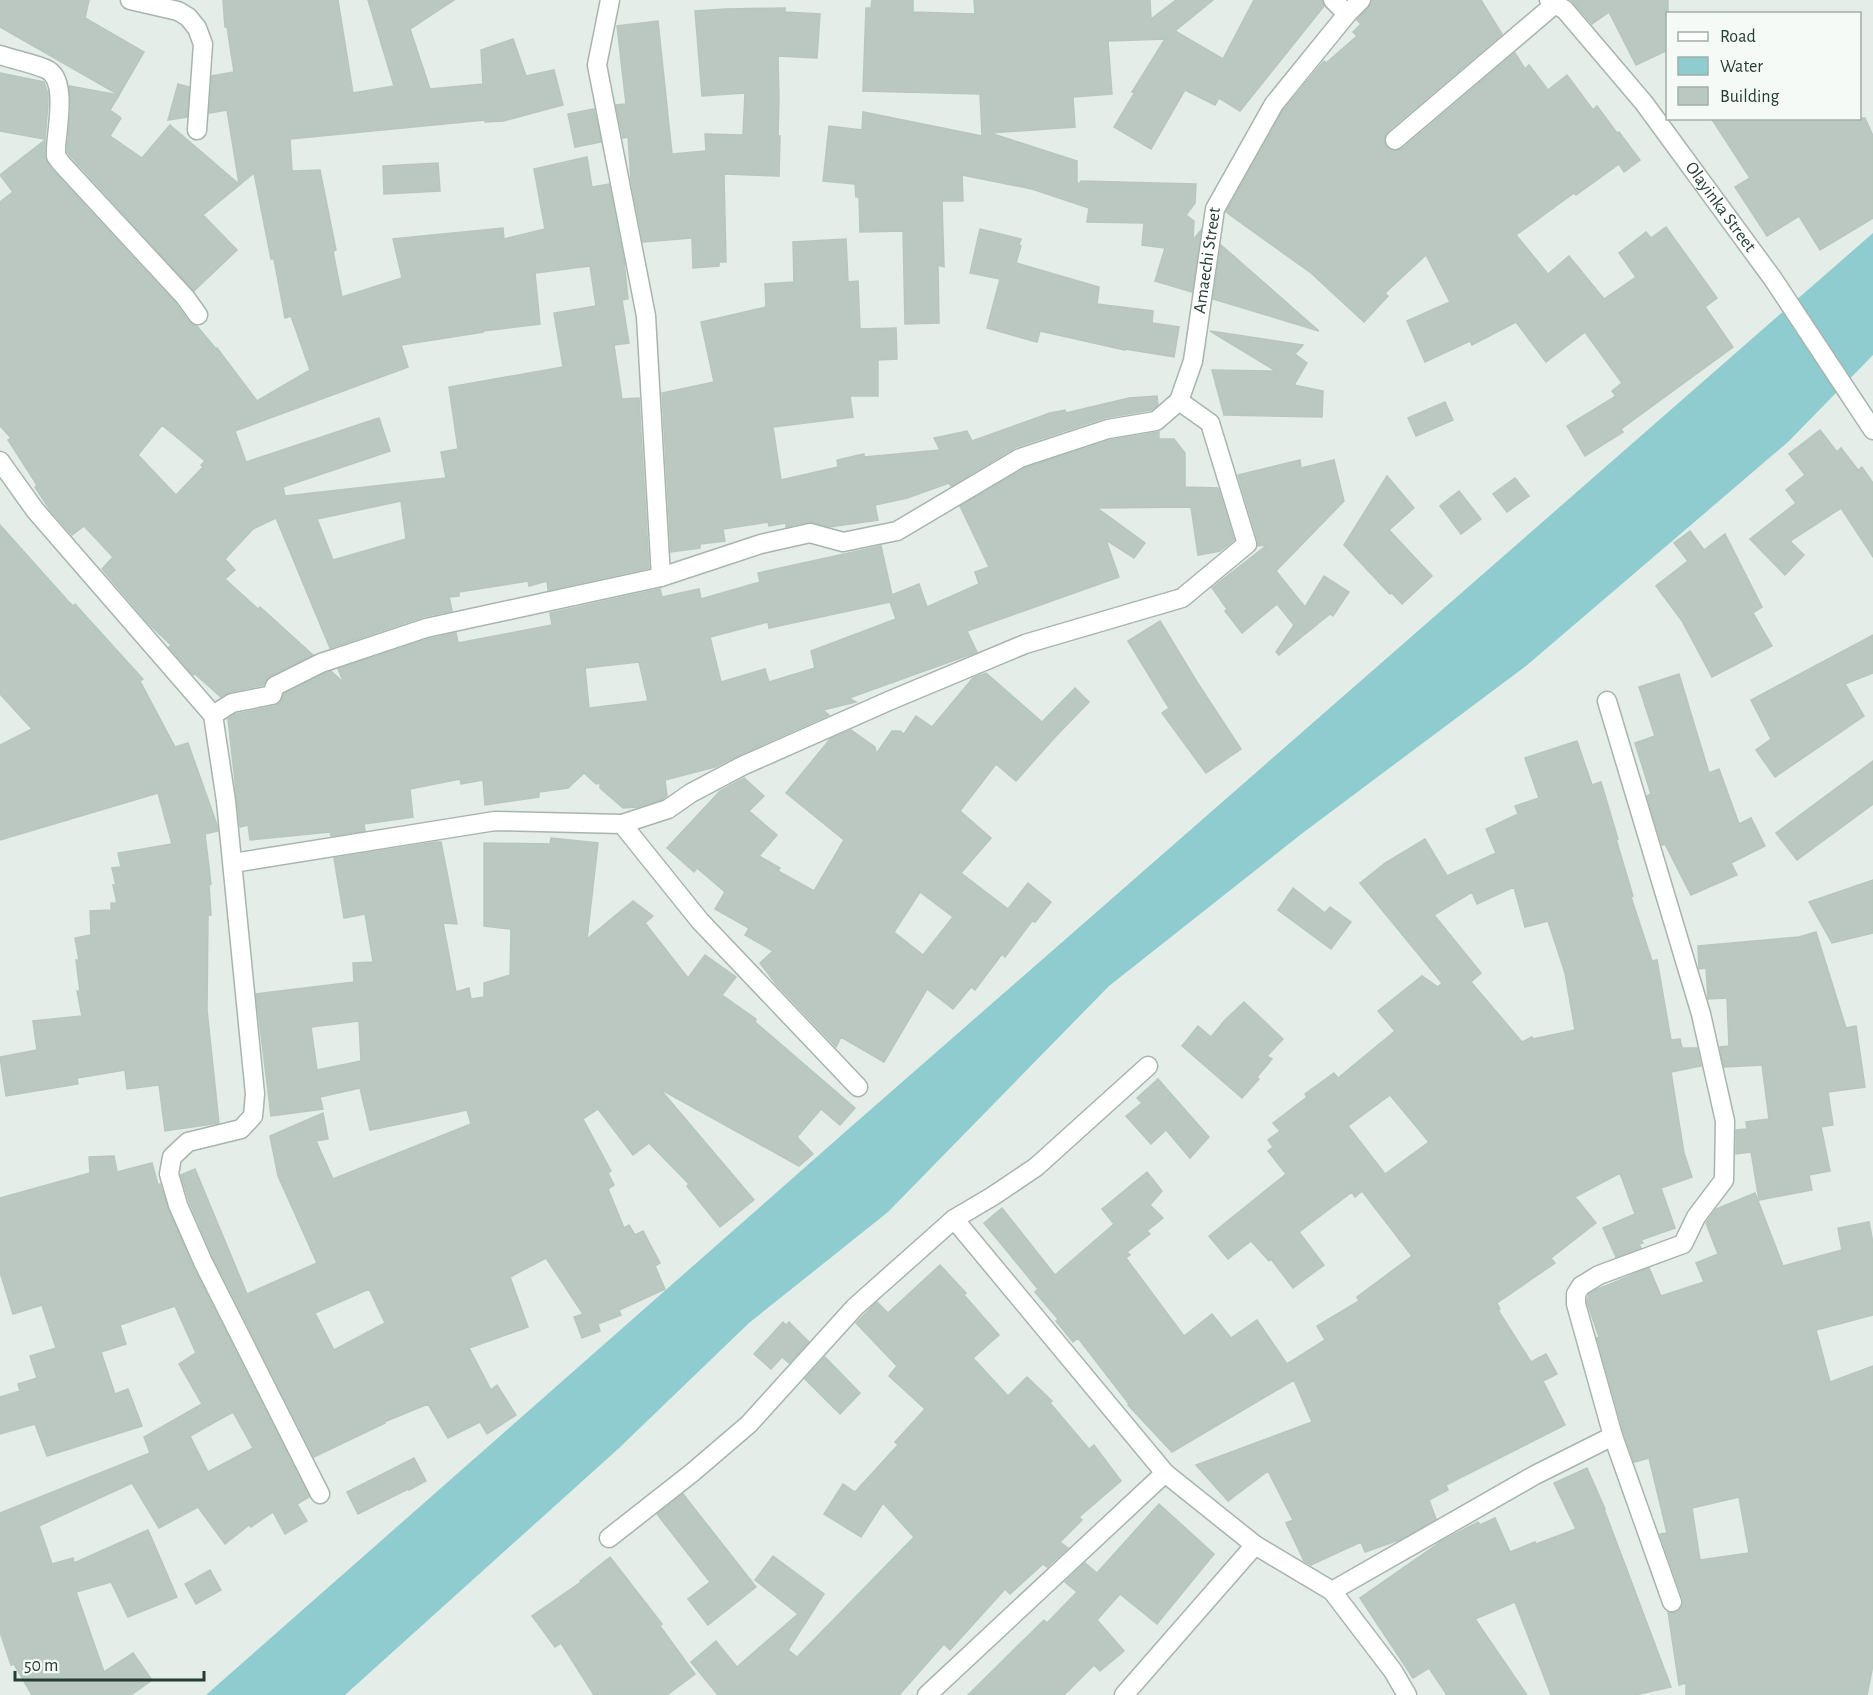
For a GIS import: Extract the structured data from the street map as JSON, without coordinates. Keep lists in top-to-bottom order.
{
  "streets": {
    "street": ["Olayinka Street", "Amaechi Street"]
  },
  "legend": ["Road", "Water", "Building"],
  "scale_bar": "50 m"
}
